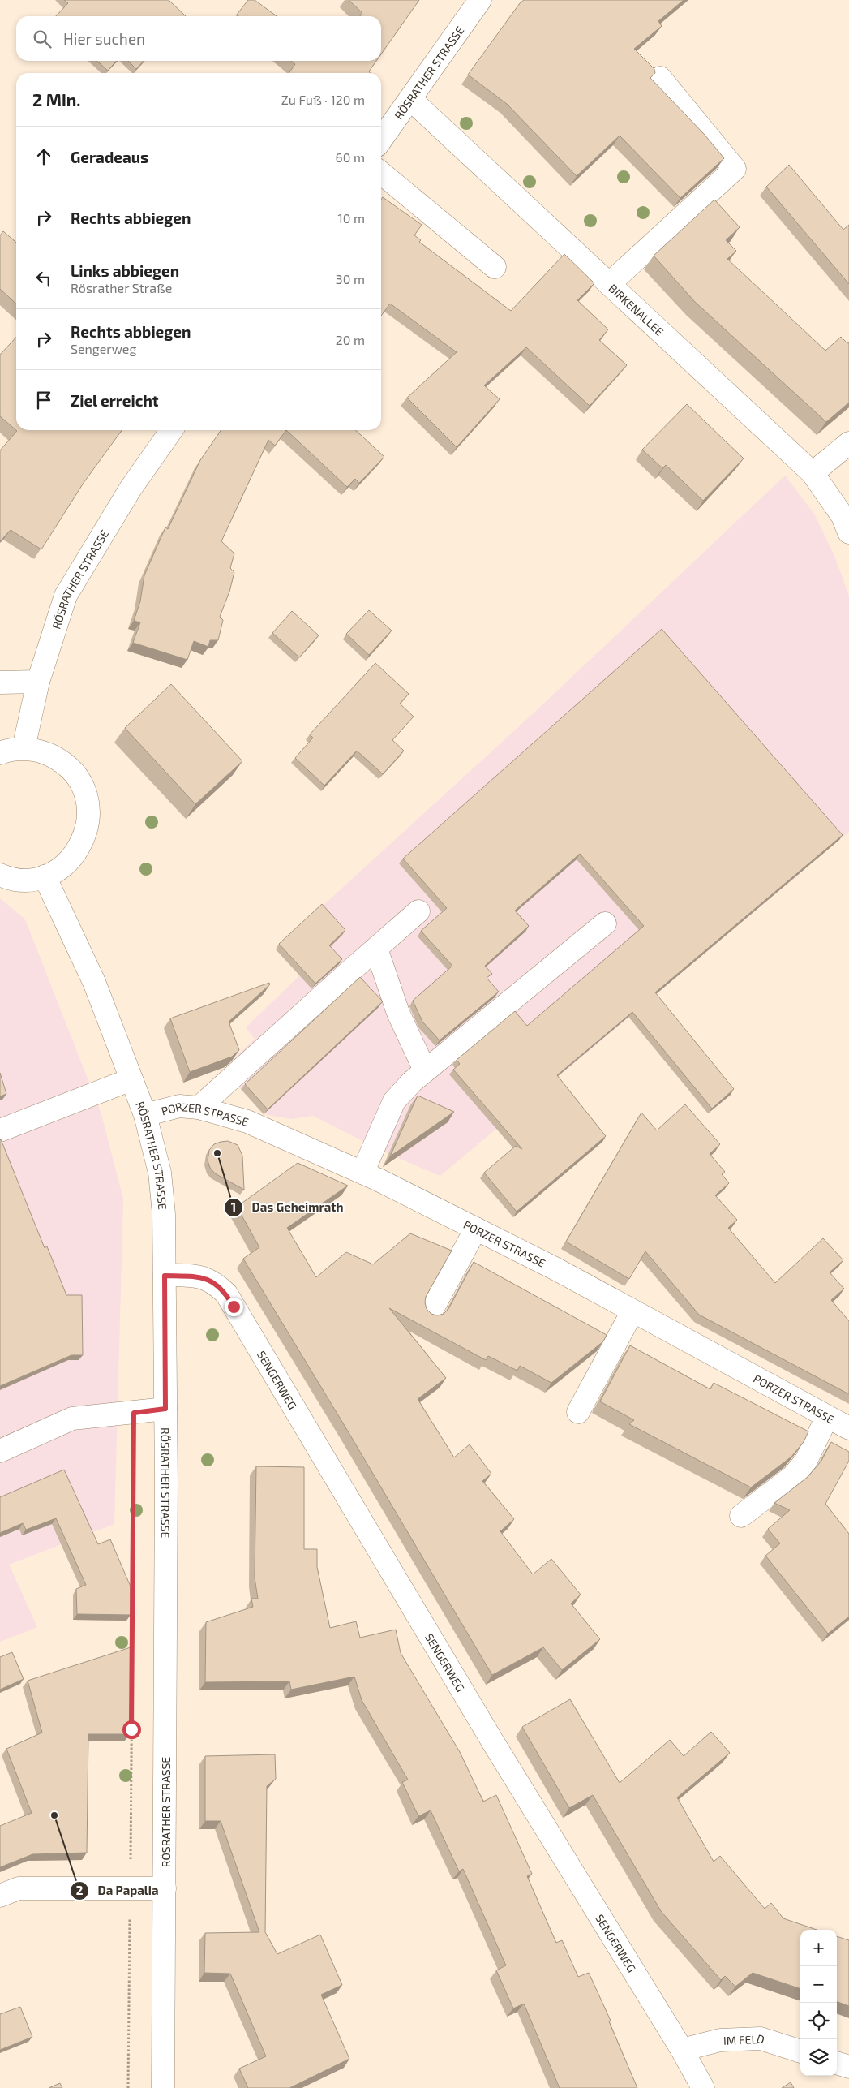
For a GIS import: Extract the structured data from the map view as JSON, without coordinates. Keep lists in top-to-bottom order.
{
  "streets": {
    "street": [
      "RÖSRATHER STRASSE",
      "BIRKENALLEE",
      "PORZER STRASSE",
      "SENGERWEG",
      "IM FELD"
    ]
  },
  "crossings": [
    ["RÖSRATHER STRASSE", "BIRKENALLEE"],
    ["RÖSRATHER STRASSE", "PORZER STRASSE"],
    ["RÖSRATHER STRASSE", "SENGERWEG"],
    ["SENGERWEG", "IM FELD"]
  ],
  "places": ["Das Geheimrath", "Da Papalia"],
  "page": {
    "search": "Hier suchen",
    "heading": ["2 Min.", "Zu Fuß · 120 m"],
    "list": [
      ["Geradeaus", "60 m"],
      ["Rechts abbiegen", "10 m"],
      ["Links abbiegen", "Rösrather Straße", "30 m"],
      ["Rechts abbiegen", "Sengerweg", "20 m"],
      "Ziel erreicht"
    ],
    "map_buttons": ["+", "−"]
  }
}
